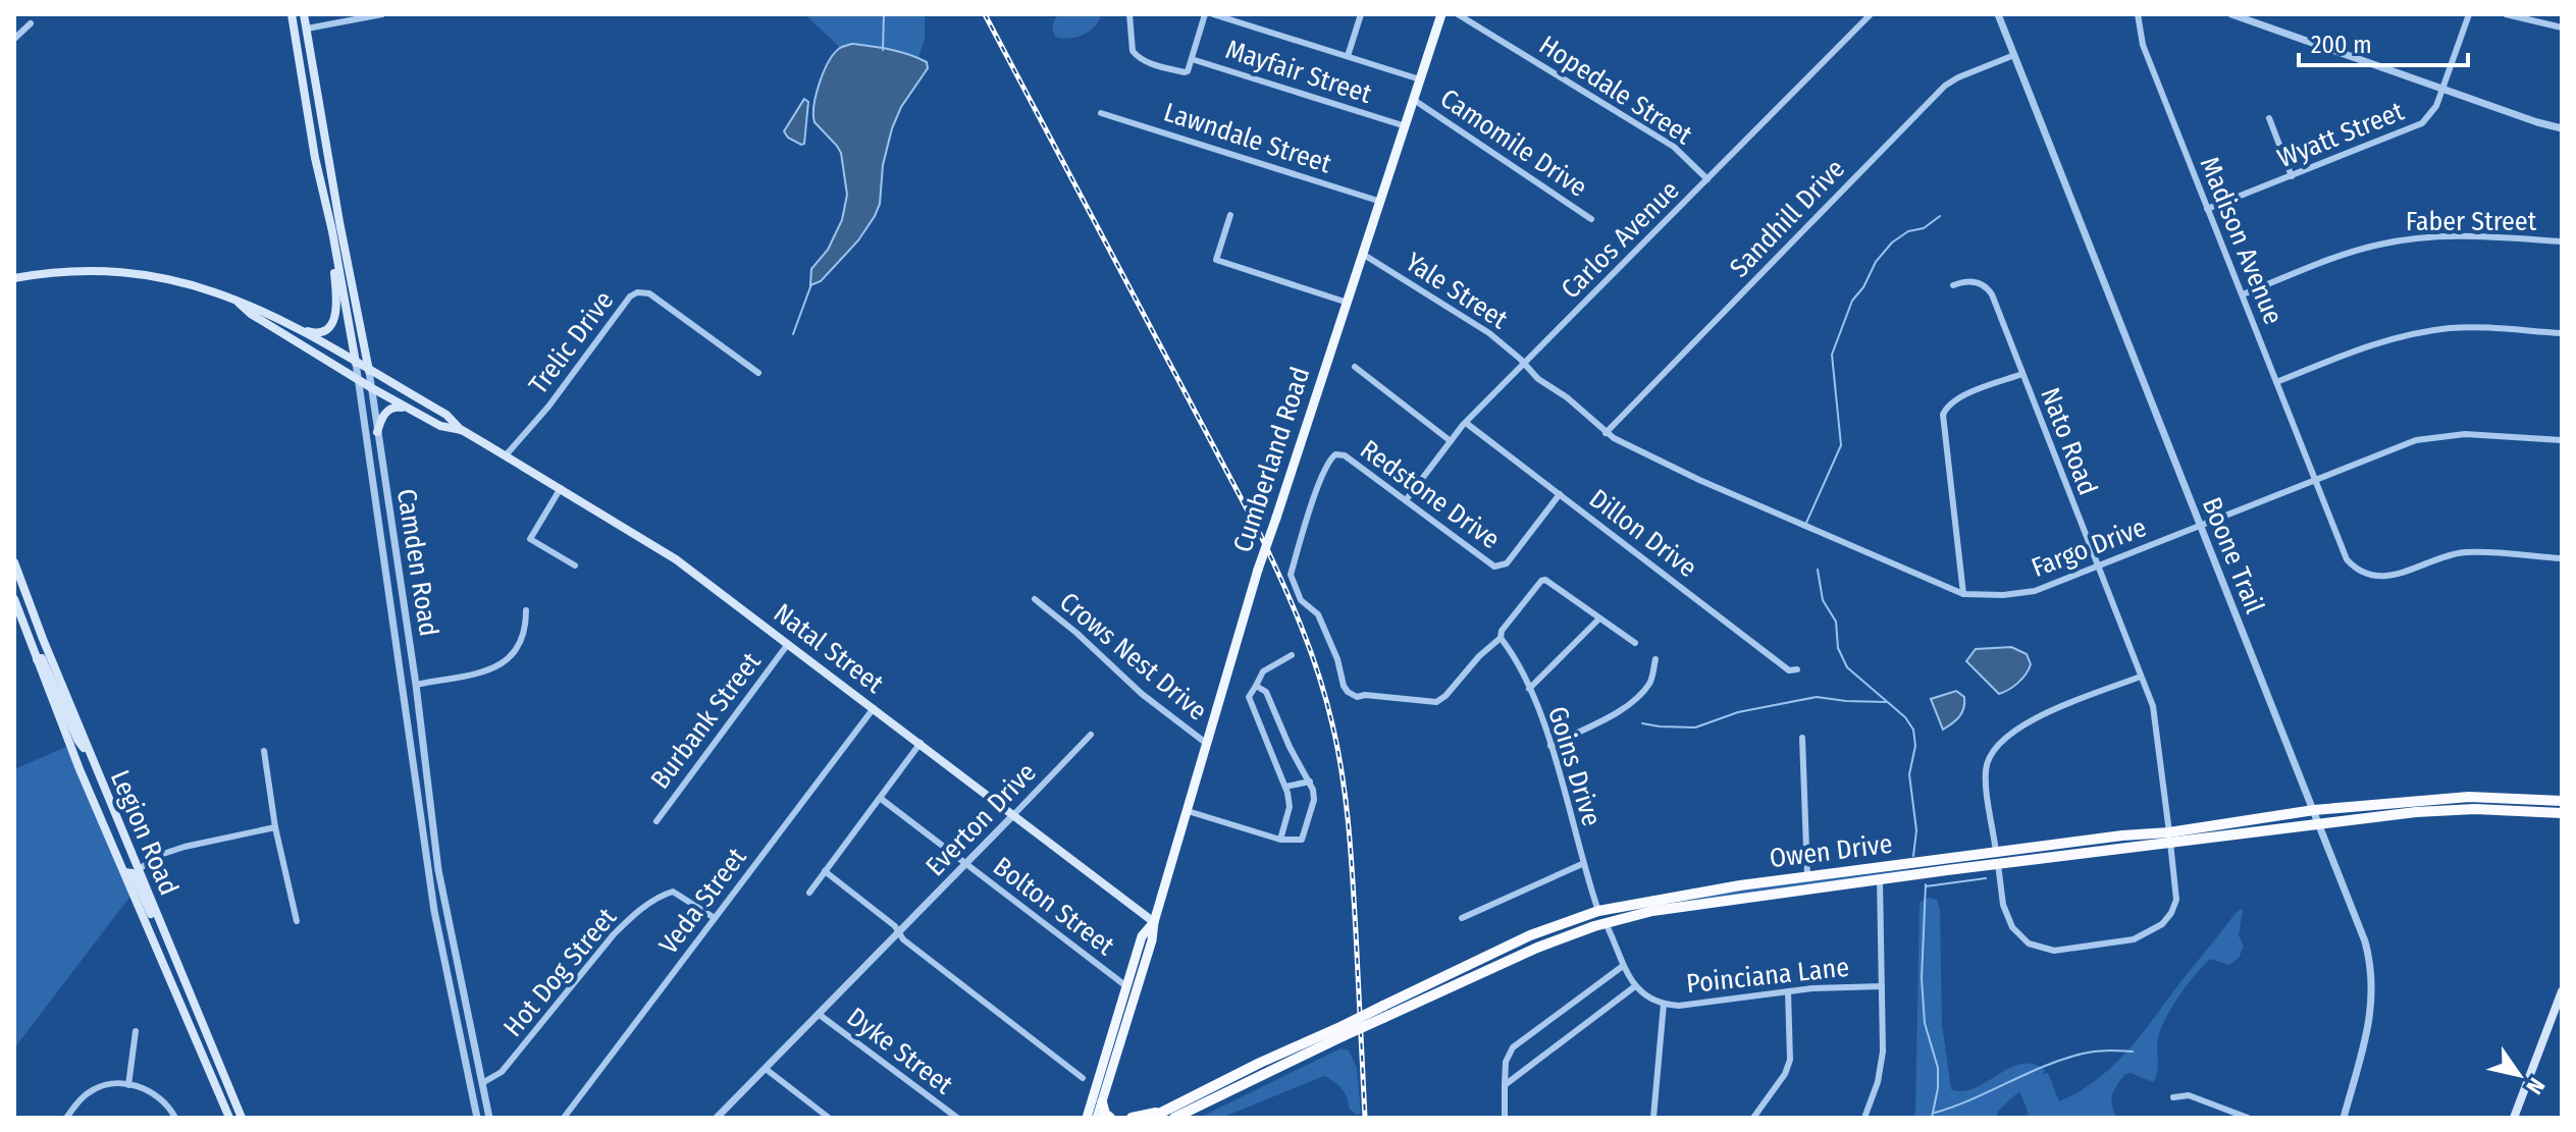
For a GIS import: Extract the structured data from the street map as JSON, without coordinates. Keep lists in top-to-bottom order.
{
  "streets": {
    "highway": ["Owen Drive"],
    "main road": [
      "Cumberland Road",
      "Camden Road",
      "Natal Street",
      "Legion Road"
    ],
    "street": [
      "Mayfair Street",
      "Hopedale Street",
      "Wyatt Street",
      "Lawndale Street",
      "Camomile Drive",
      "Sandhill Drive",
      "Faber Street",
      "Carlos Avenue",
      "Madison Avenue",
      "Yale Street",
      "Trelic Drive",
      "Nato Road",
      "Redstone Drive",
      "Dillon Drive",
      "Fargo Drive",
      "Boone Trail",
      "Crows Nest Drive",
      "Burbank Street",
      "Goins Drive",
      "Everton Drive",
      "Veda Street",
      "Bolton Street",
      "Hot Dog Street",
      "Poinciana Lane",
      "Dyke Street"
    ]
  },
  "crossings": [
    ["Mayfair Street", "Cumberland Road"],
    ["Hopedale Street", "Carlos Avenue"],
    ["Wyatt Street", "Madison Avenue"],
    ["Lawndale Street", "Cumberland Road"],
    ["Camomile Drive", "Cumberland Road"],
    ["Sandhill Drive", "Fargo Drive"],
    ["Sandhill Drive", "Boone Trail"],
    ["Faber Street", "Madison Avenue"],
    ["Carlos Avenue", "Yale Street"],
    ["Carlos Avenue", "Redstone Drive"],
    ["Carlos Avenue", "Dillon Drive"],
    ["Carlos Avenue", "Fargo Drive"],
    ["Madison Avenue", "Fargo Drive"],
    ["Yale Street", "Cumberland Road"],
    ["Yale Street", "Fargo Drive"],
    ["Trelic Drive", "Natal Street"],
    ["Nato Road", "Fargo Drive"],
    ["Nato Road", "Owen Drive"],
    ["Cumberland Road", "Natal Street"],
    ["Cumberland Road", "Crows Nest Drive"],
    ["Cumberland Road", "Bolton Street"],
    ["Redstone Drive", "Dillon Drive"],
    ["Redstone Drive", "Goins Drive"],
    ["Fargo Drive", "Boone Trail"],
    ["Boone Trail", "Owen Drive"],
    ["Camden Road", "Natal Street"],
    ["Camden Road", "Hot Dog Street"],
    ["Natal Street", "Burbank Street"],
    ["Natal Street", "Everton Drive"],
    ["Natal Street", "Veda Street"],
    ["Goins Drive", "Owen Drive"],
    ["Everton Drive", "Bolton Street"],
    ["Everton Drive", "Dyke Street"],
    ["Owen Drive", "Poinciana Lane"],
    ["Veda Street", "Hot Dog Street"]
  ],
  "scale_bar": "200 m",
  "north": "bottom right"
}
